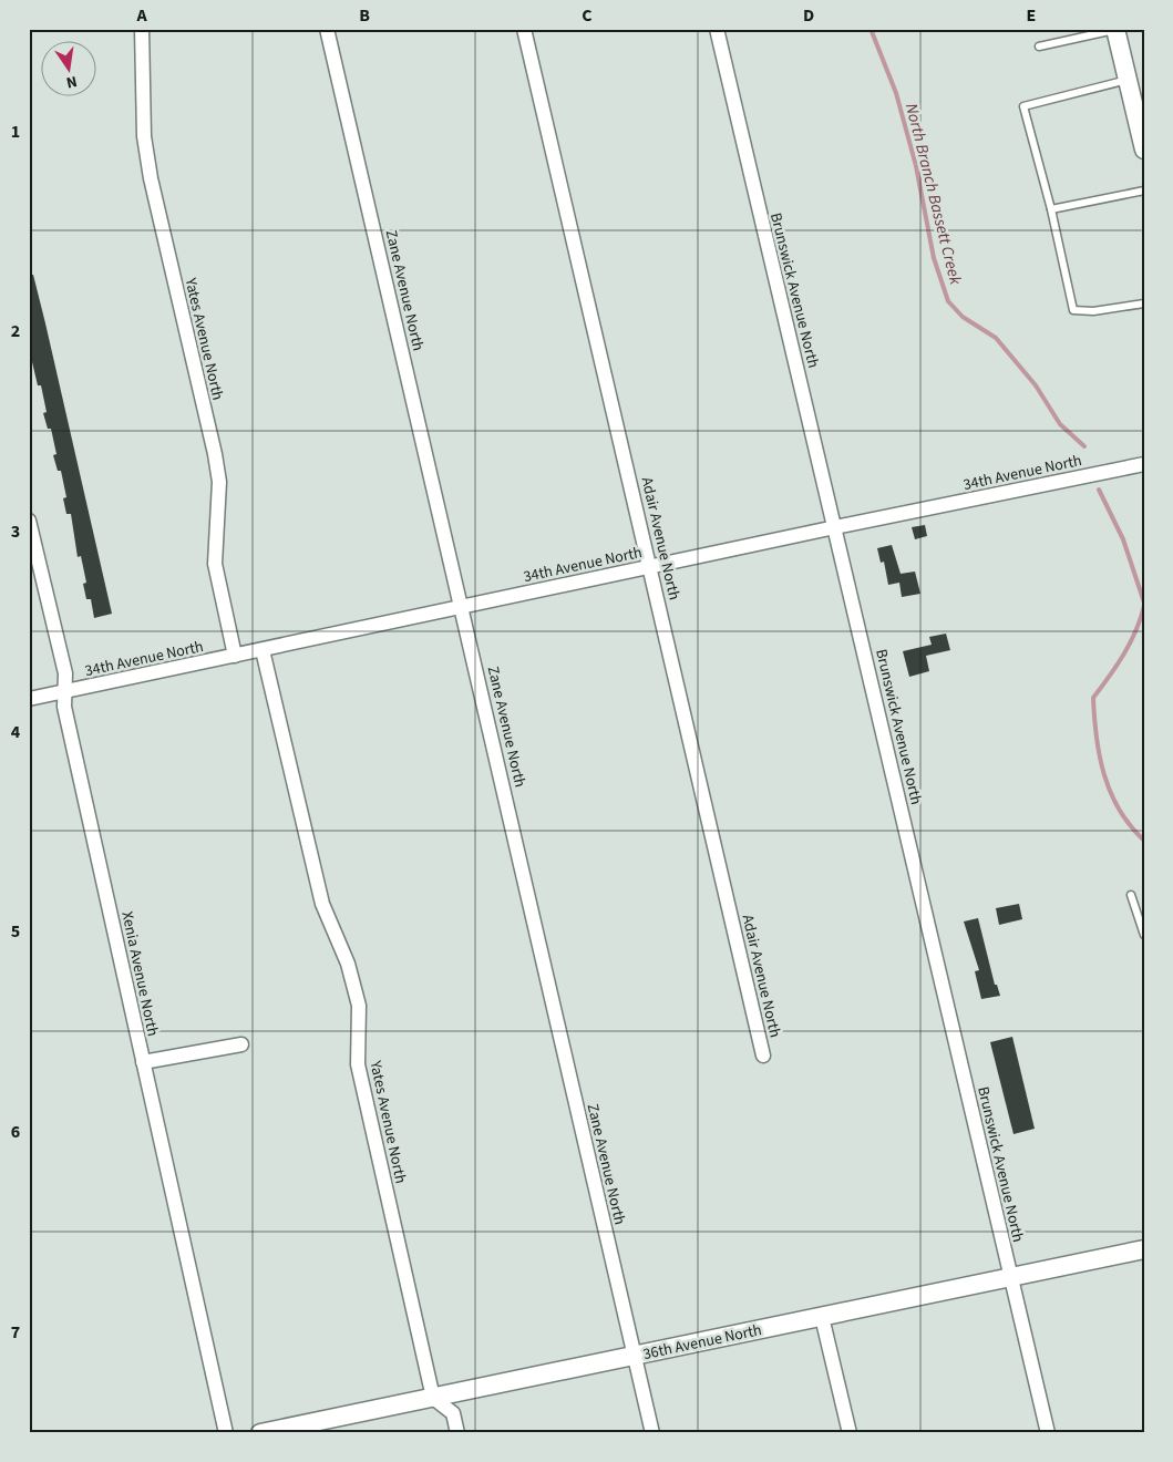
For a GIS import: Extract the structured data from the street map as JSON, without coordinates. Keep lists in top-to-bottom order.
{
  "streets": {
    "street": [
      "Zane Avenue North",
      "Brunswick Avenue North",
      "Yates Avenue North",
      "34th Avenue North",
      "Adair Avenue North",
      "Xenia Avenue North",
      "36th Avenue North"
    ]
  },
  "crossings": [
    ["Zane Avenue North", "34th Avenue North"],
    ["Zane Avenue North", "36th Avenue North"],
    ["Brunswick Avenue North", "34th Avenue North"],
    ["Brunswick Avenue North", "36th Avenue North"],
    ["Yates Avenue North", "34th Avenue North"],
    ["Yates Avenue North", "36th Avenue North"],
    ["34th Avenue North", "Adair Avenue North"],
    ["34th Avenue North", "Xenia Avenue North"]
  ],
  "water": ["North Branch Bassett Creek"],
  "north": "bottom",
  "grid": {
    "columns": [
      "A",
      "B",
      "C",
      "D",
      "E"
    ],
    "rows": [
      "1",
      "2",
      "3",
      "4",
      "5",
      "6",
      "7"
    ]
  }
}
